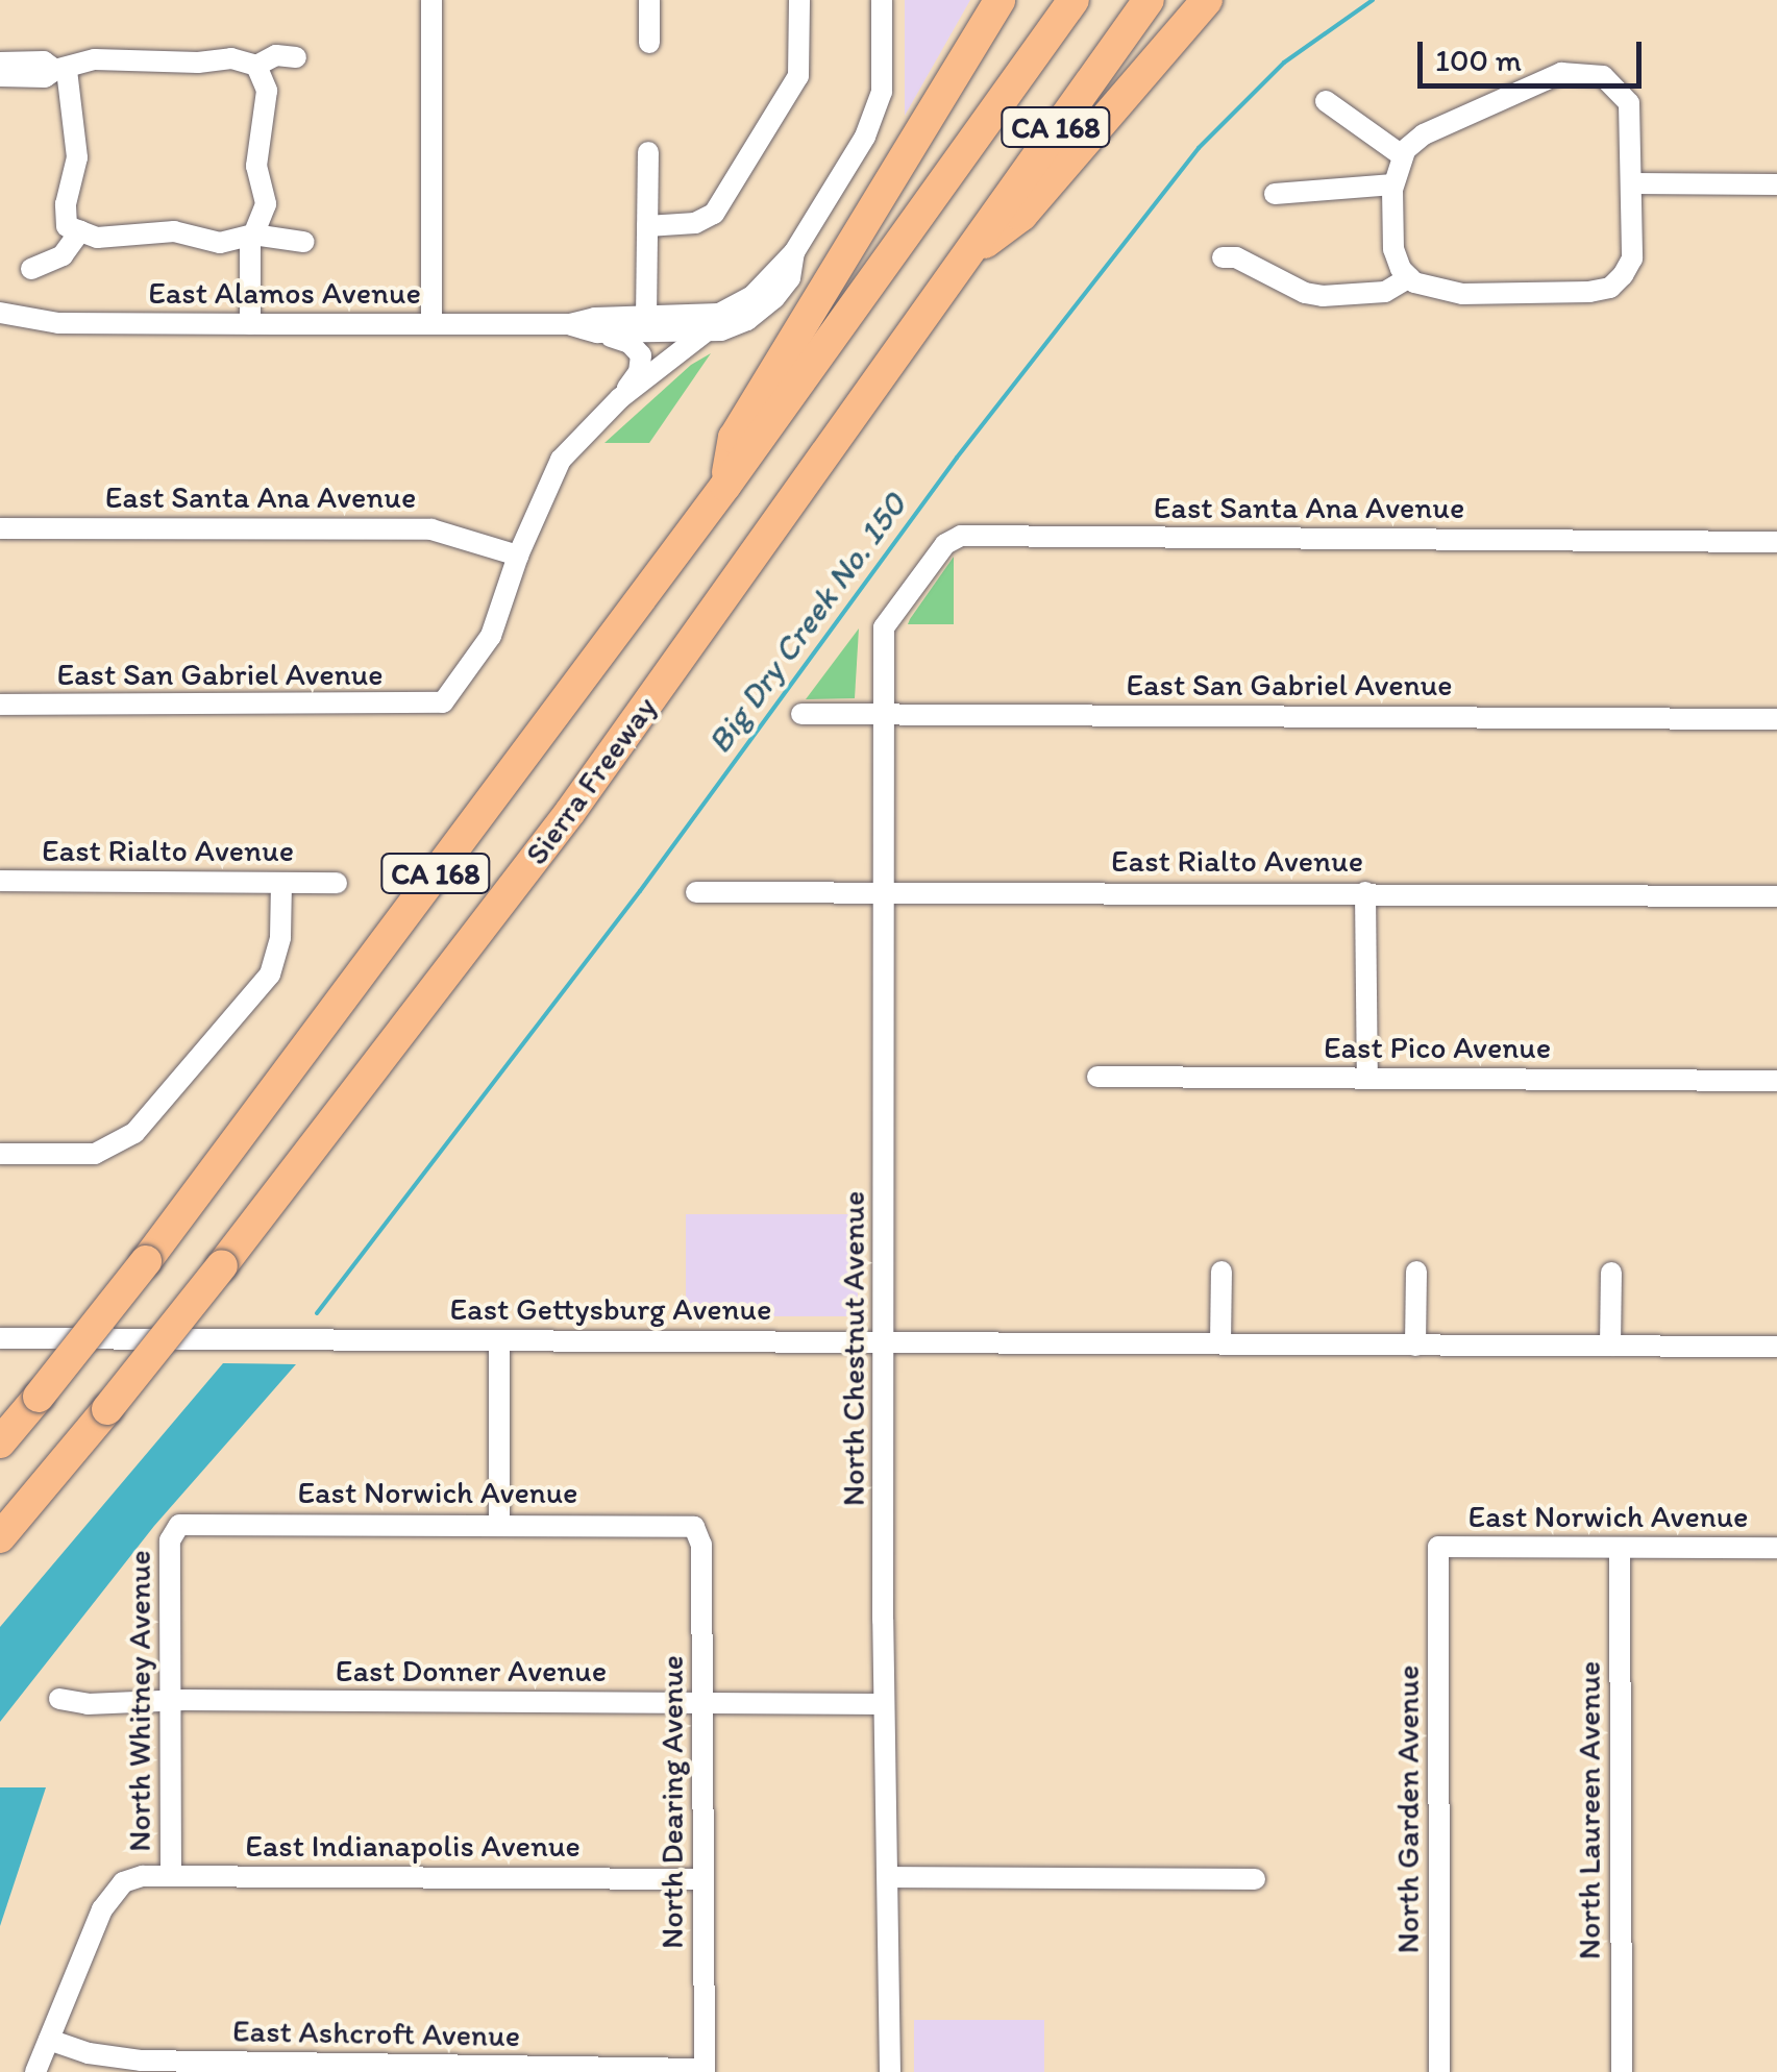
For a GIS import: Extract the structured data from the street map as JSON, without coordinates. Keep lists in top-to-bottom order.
{
  "streets": {
    "highway": ["CA 168", "Sierra Freeway"],
    "street": [
      "East Alamos Avenue",
      "East Santa Ana Avenue",
      "East San Gabriel Avenue",
      "East Rialto Avenue",
      "East Pico Avenue",
      "East Gettysburg Avenue",
      "North Chestnut Avenue",
      "East Norwich Avenue",
      "East Donner Avenue",
      "North Whitney Avenue",
      "North Dearing Avenue",
      "North Garden Avenue",
      "North Laureen Avenue",
      "East Indianapolis Avenue",
      "East Ashcroft Avenue"
    ]
  },
  "crossings": [
    ["East Santa Ana Avenue", "East San Gabriel Avenue"],
    ["East Santa Ana Avenue", "North Chestnut Avenue"],
    ["East San Gabriel Avenue", "North Chestnut Avenue"],
    ["East Rialto Avenue", "North Chestnut Avenue"],
    ["East Gettysburg Avenue", "North Chestnut Avenue"],
    ["North Chestnut Avenue", "East Donner Avenue"],
    ["East Norwich Avenue", "North Whitney Avenue"],
    ["East Norwich Avenue", "North Dearing Avenue"],
    ["East Norwich Avenue", "North Garden Avenue"],
    ["East Norwich Avenue", "North Laureen Avenue"],
    ["East Donner Avenue", "North Whitney Avenue"],
    ["East Donner Avenue", "North Dearing Avenue"],
    ["North Whitney Avenue", "East Indianapolis Avenue"],
    ["North Dearing Avenue", "East Indianapolis Avenue"],
    ["North Dearing Avenue", "East Ashcroft Avenue"],
    ["East Indianapolis Avenue", "East Ashcroft Avenue"]
  ],
  "water": ["Big Dry Creek No. 150"],
  "scale_bar": "100 m"
}
